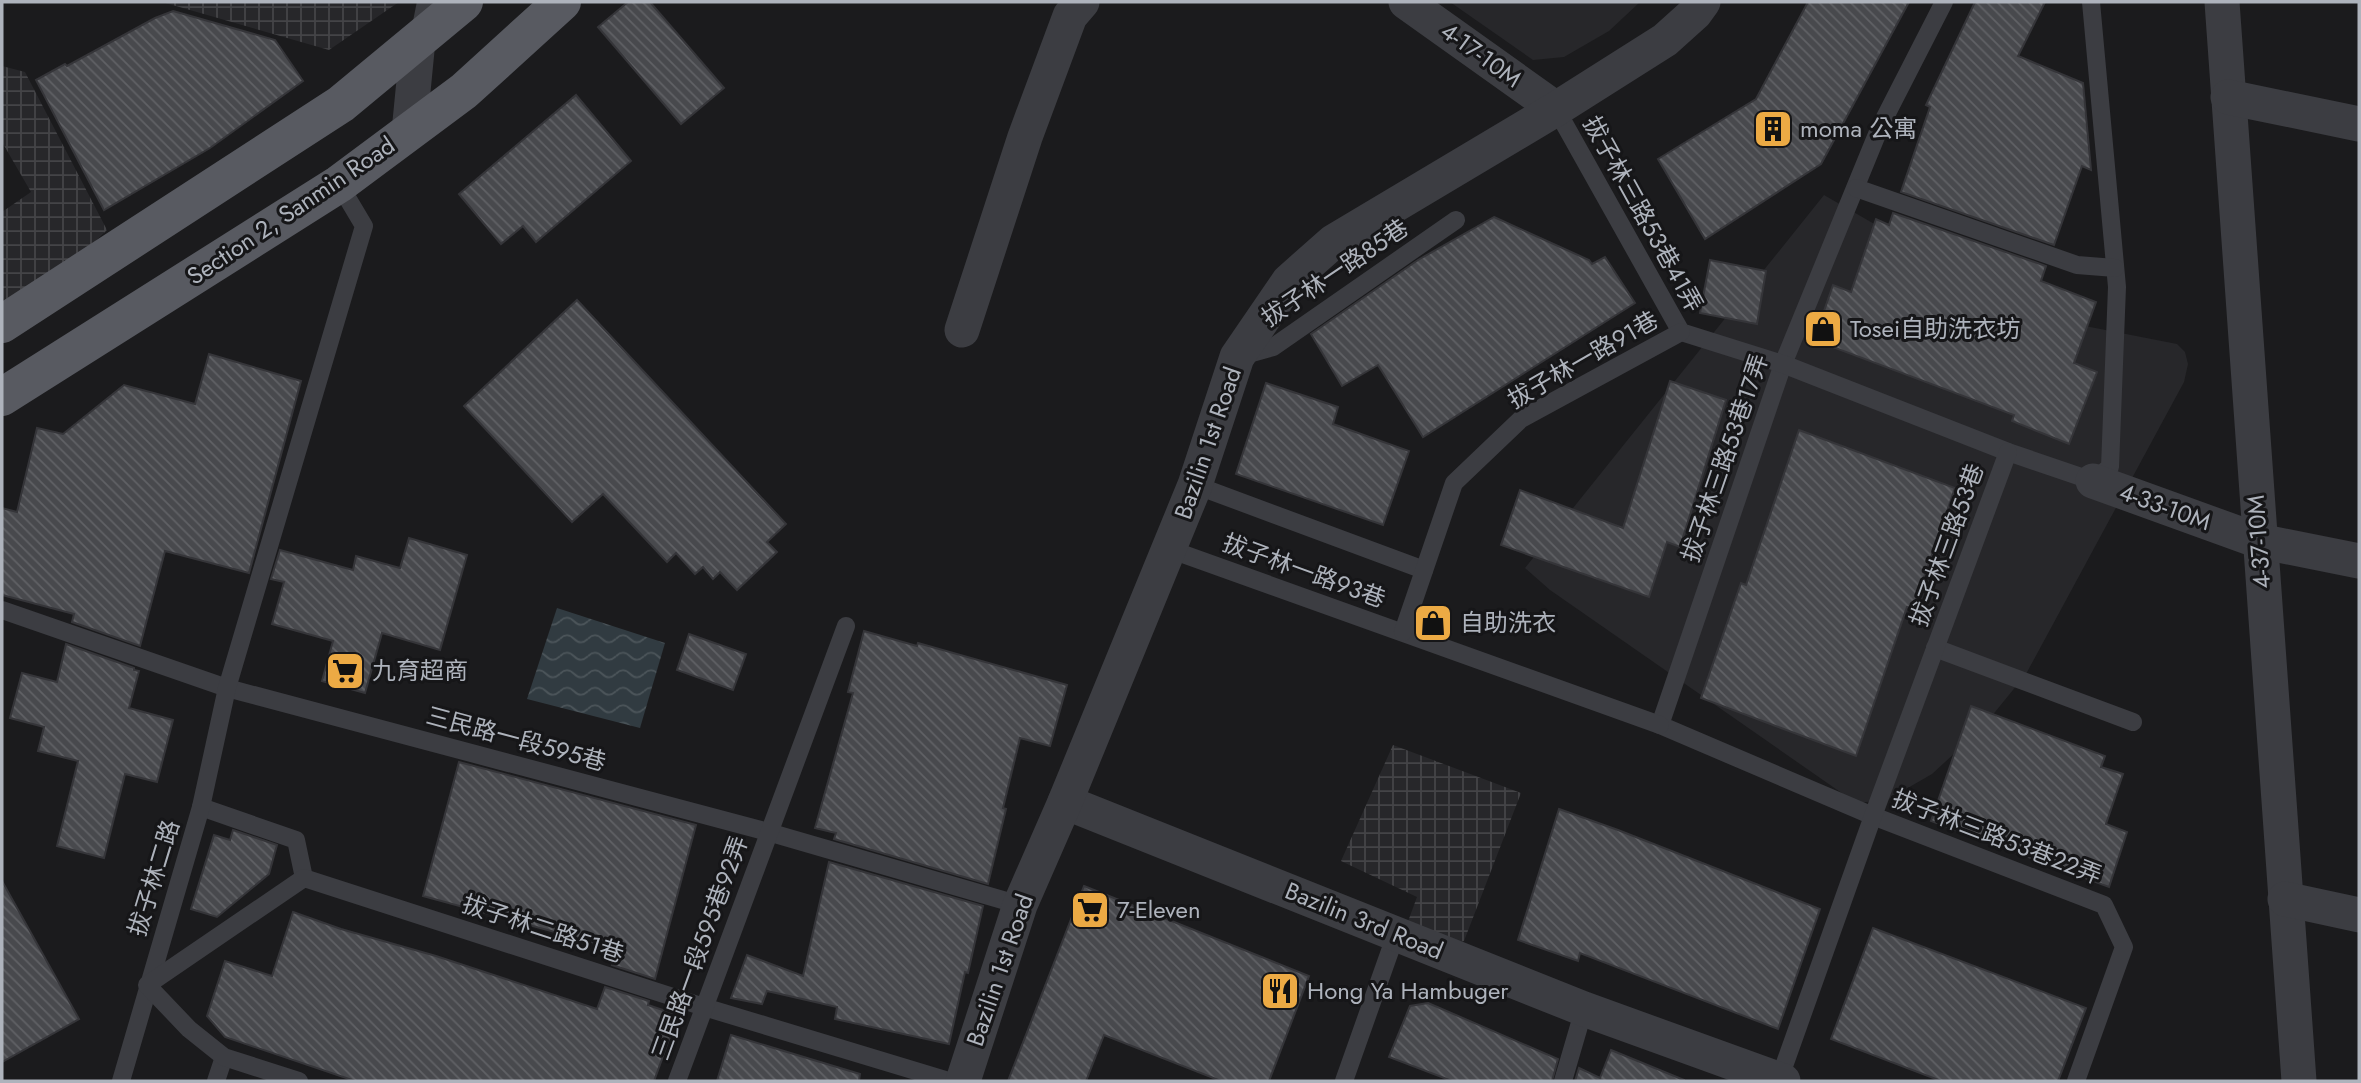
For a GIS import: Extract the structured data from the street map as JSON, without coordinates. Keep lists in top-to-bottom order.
{
  "streets": {
    "main road": ["Section 2, Sanmin Road"],
    "street": [
      "4-17-10M",
      "Bazilin 1st Road",
      "4-33-10M",
      "4-37-10M",
      "Bazilin 3rd Road"
    ],
    "lane": [
      "拔子林三路53巷41弄",
      "拔子林一路85巷",
      "拔子林一路91巷",
      "拔子林三路53巷17弄",
      "拔子林三路53巷",
      "拔子林一路93巷",
      "三民路一段595巷",
      "拔子林三路53巷22弄",
      "拔子林二路",
      "拔子林二路51巷",
      "三民路一段595巷92弄"
    ]
  },
  "crossings": [
    ["4-17-10M", "拔子林三路53巷41弄"],
    ["4-17-10M", "Bazilin 1st Road"],
    ["Section 2, Sanmin Road", "拔子林二路"],
    ["拔子林三路53巷41弄", "拔子林一路91巷"],
    ["拔子林三路53巷41弄", "Bazilin 1st Road"],
    ["拔子林三路53巷41弄", "拔子林三路53巷17弄"],
    ["拔子林三路53巷41弄", "拔子林三路53巷"],
    ["拔子林一路85巷", "Bazilin 1st Road"],
    ["拔子林一路91巷", "拔子林一路93巷"],
    ["Bazilin 1st Road", "拔子林一路93巷"],
    ["Bazilin 1st Road", "三民路一段595巷"],
    ["Bazilin 1st Road", "Bazilin 3rd Road"],
    ["拔子林三路53巷17弄", "拔子林一路93巷"],
    ["4-33-10M", "4-37-10M"],
    ["4-33-10M", "拔子林三路53巷"],
    ["拔子林三路53巷", "拔子林三路53巷22弄"],
    ["拔子林三路53巷", "Bazilin 3rd Road"],
    ["三民路一段595巷", "拔子林二路"],
    ["三民路一段595巷", "三民路一段595巷92弄"],
    ["拔子林二路51巷", "三民路一段595巷92弄"]
  ],
  "places": {
    "building": ["moma 公寓"],
    "shop": ["Tosei自助洗衣坊", "自助洗衣"],
    "supermarket": ["九育超商", "7-Eleven"],
    "restaurant": ["Hong Ya Hambuger"]
  }
}
